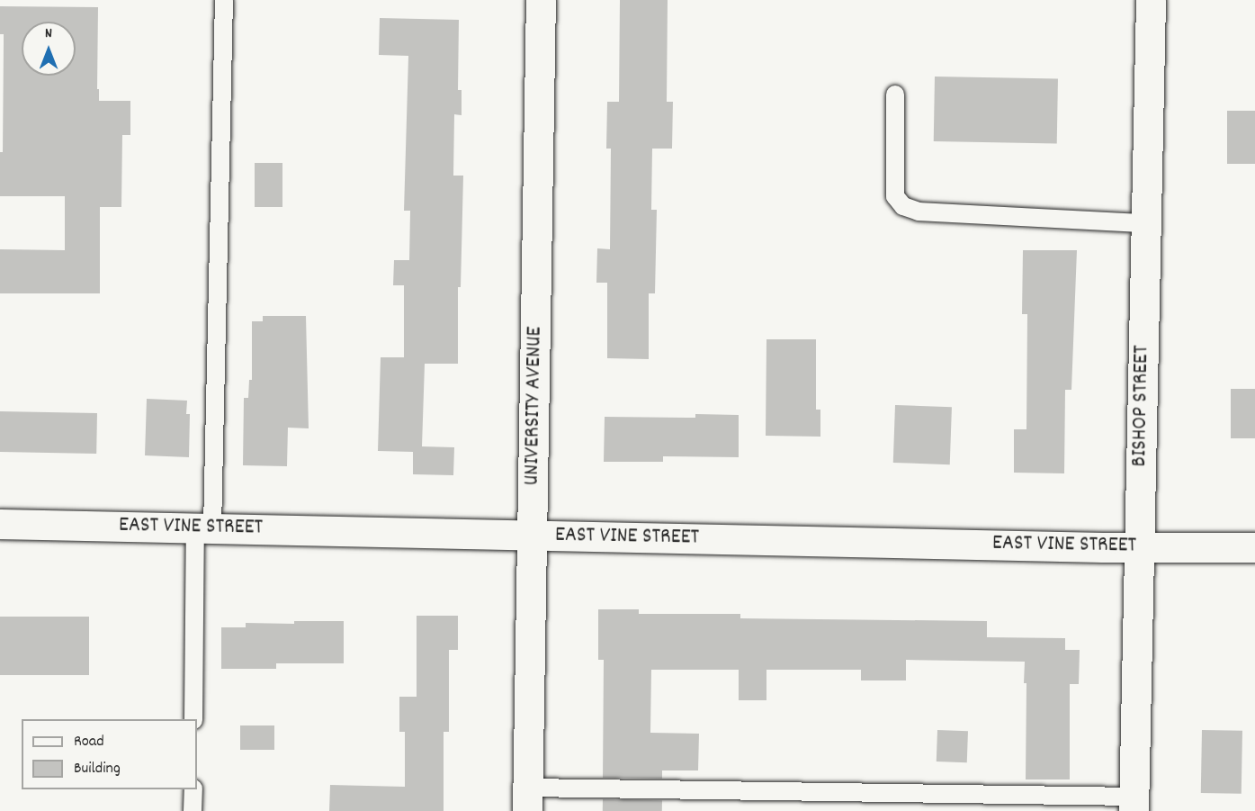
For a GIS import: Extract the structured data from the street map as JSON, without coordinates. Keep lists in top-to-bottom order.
{
  "streets": {
    "street": ["UNIVERSITY AVENUE", "BISHOP STREET", "EAST VINE STREET"]
  },
  "crossings": [
    ["UNIVERSITY AVENUE", "EAST VINE STREET"],
    ["BISHOP STREET", "EAST VINE STREET"]
  ],
  "legend": ["Road", "Building"],
  "north": "top"
}
